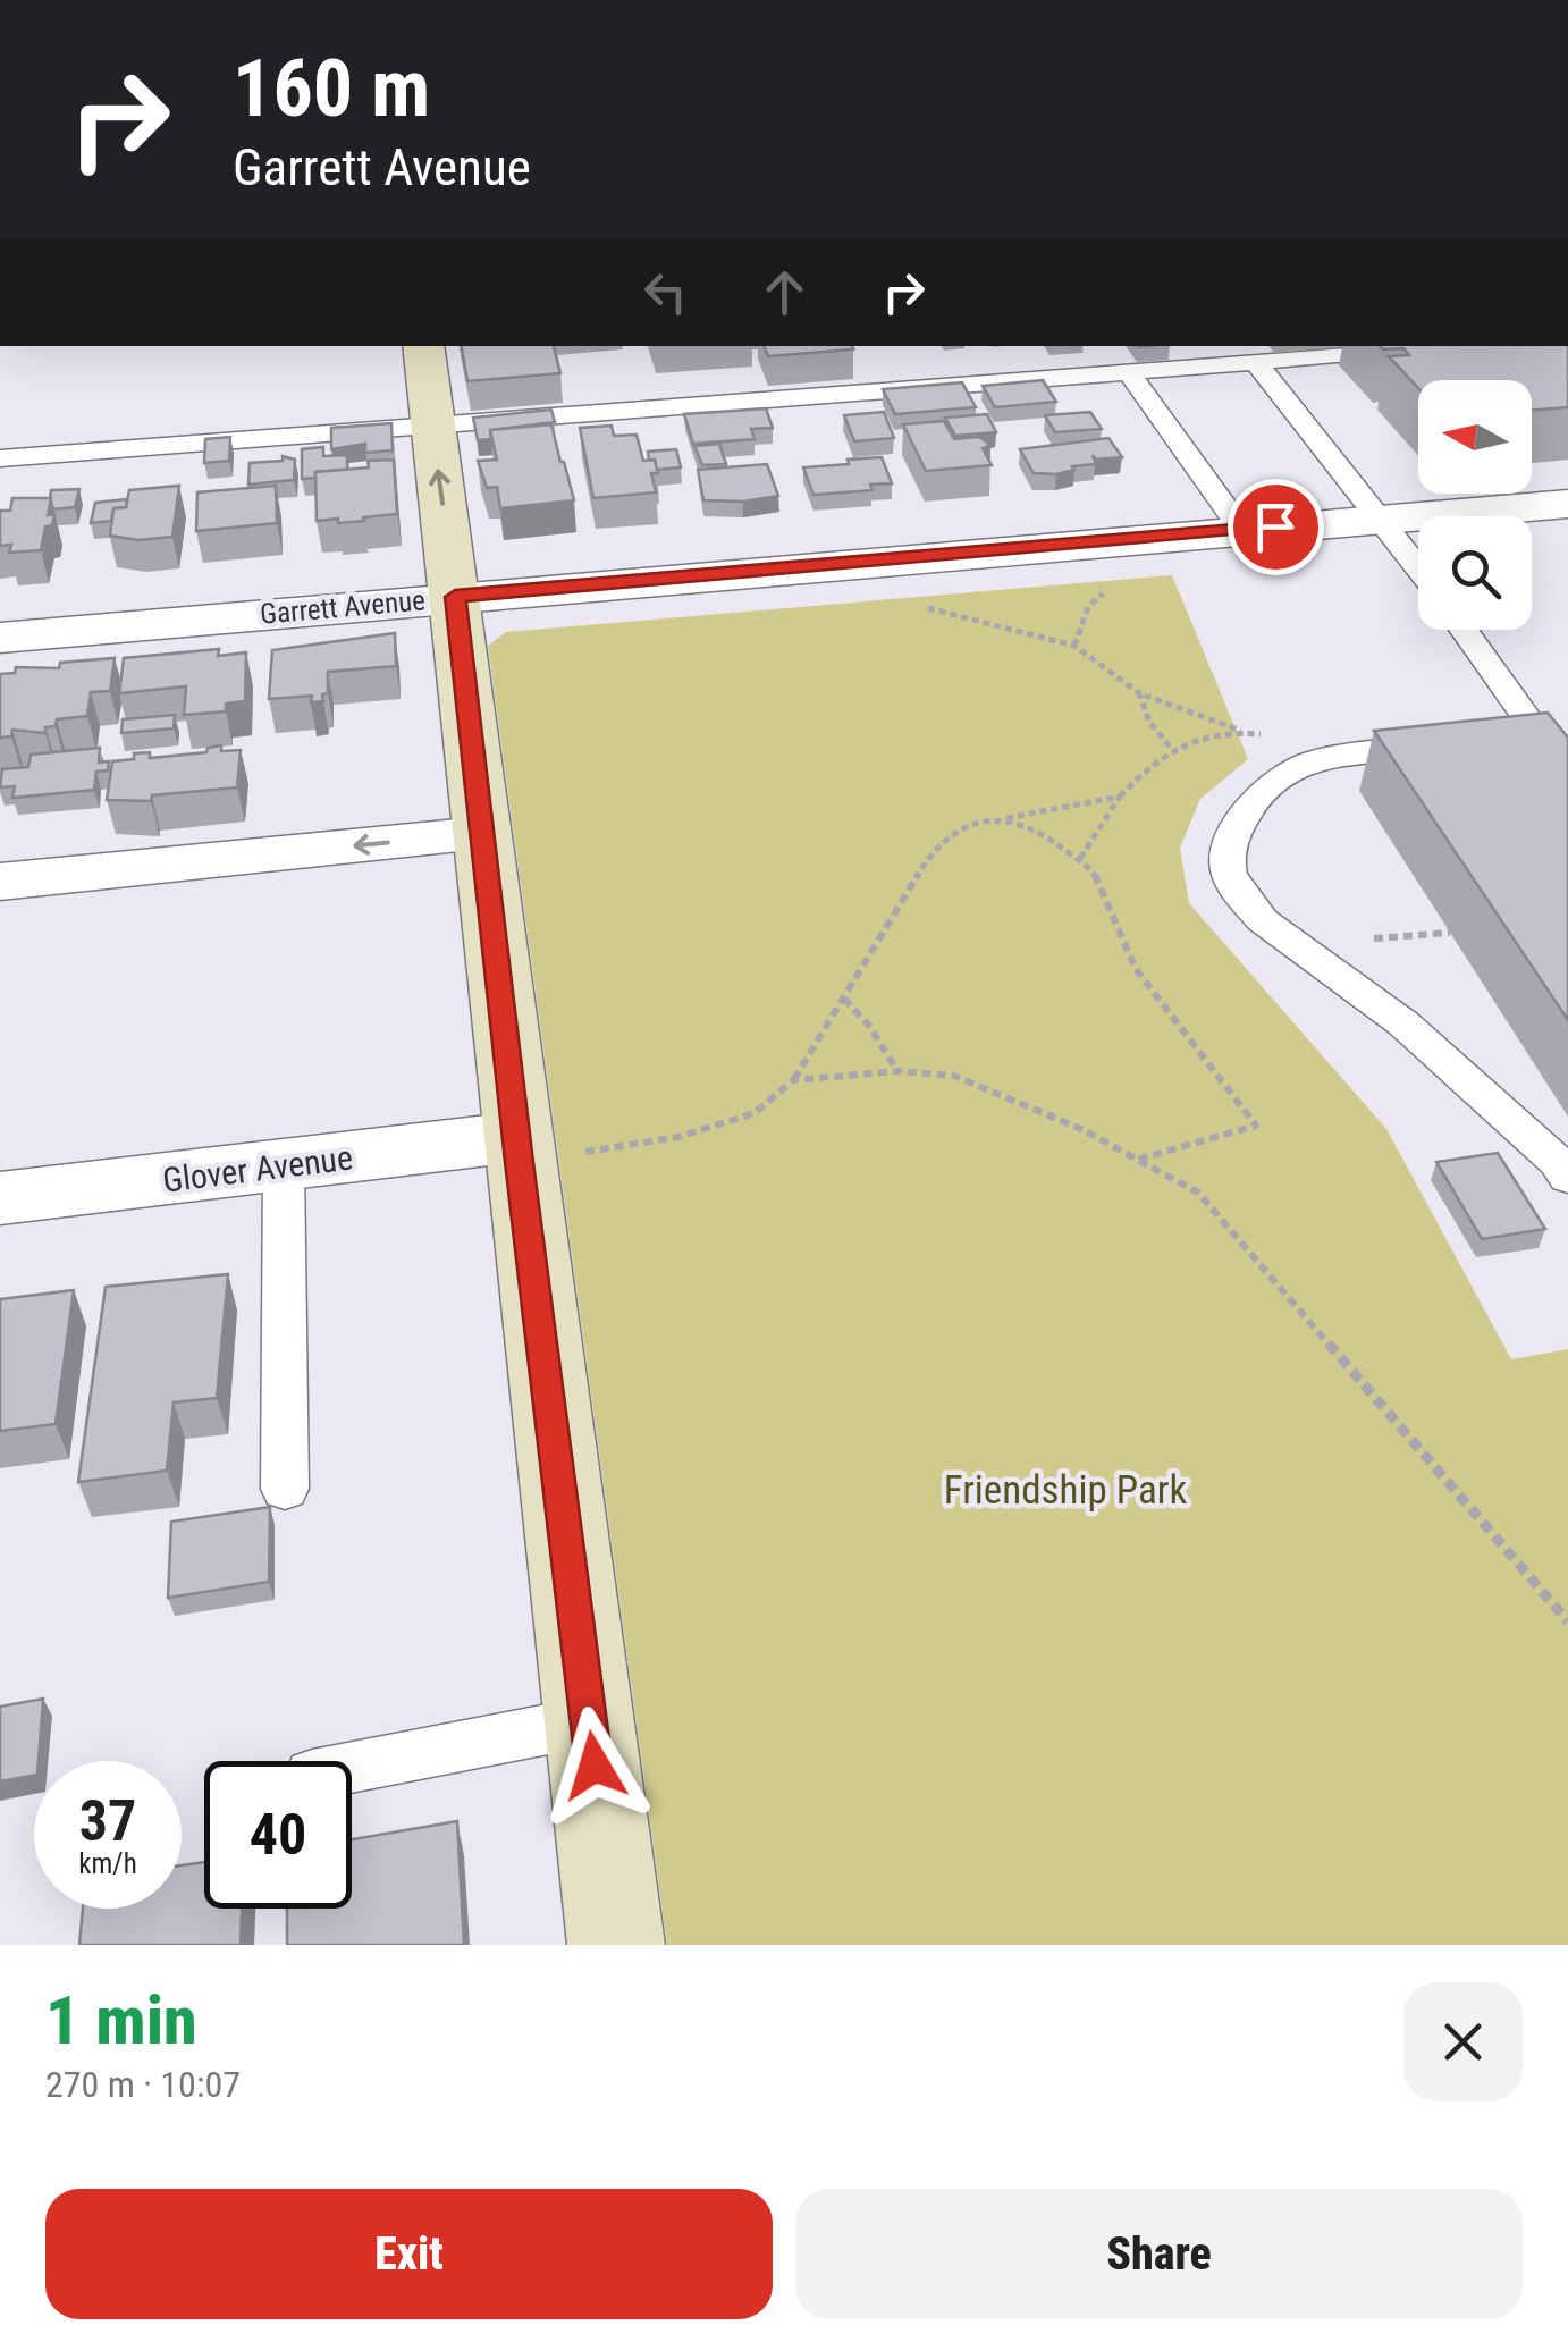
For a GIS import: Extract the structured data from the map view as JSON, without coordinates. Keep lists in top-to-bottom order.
{
  "streets": {
    "street": ["Garrett Avenue", "Glover Avenue"]
  },
  "parks": ["Friendship Park"],
  "north": "left",
  "page": {
    "turn": ["160 m", "Garrett Avenue"],
    "speed": "37 km/h",
    "limit": "40",
    "heading": ["1 min", "270 m · 10:07"],
    "buttons": ["Exit", "Share"]
  }
}
